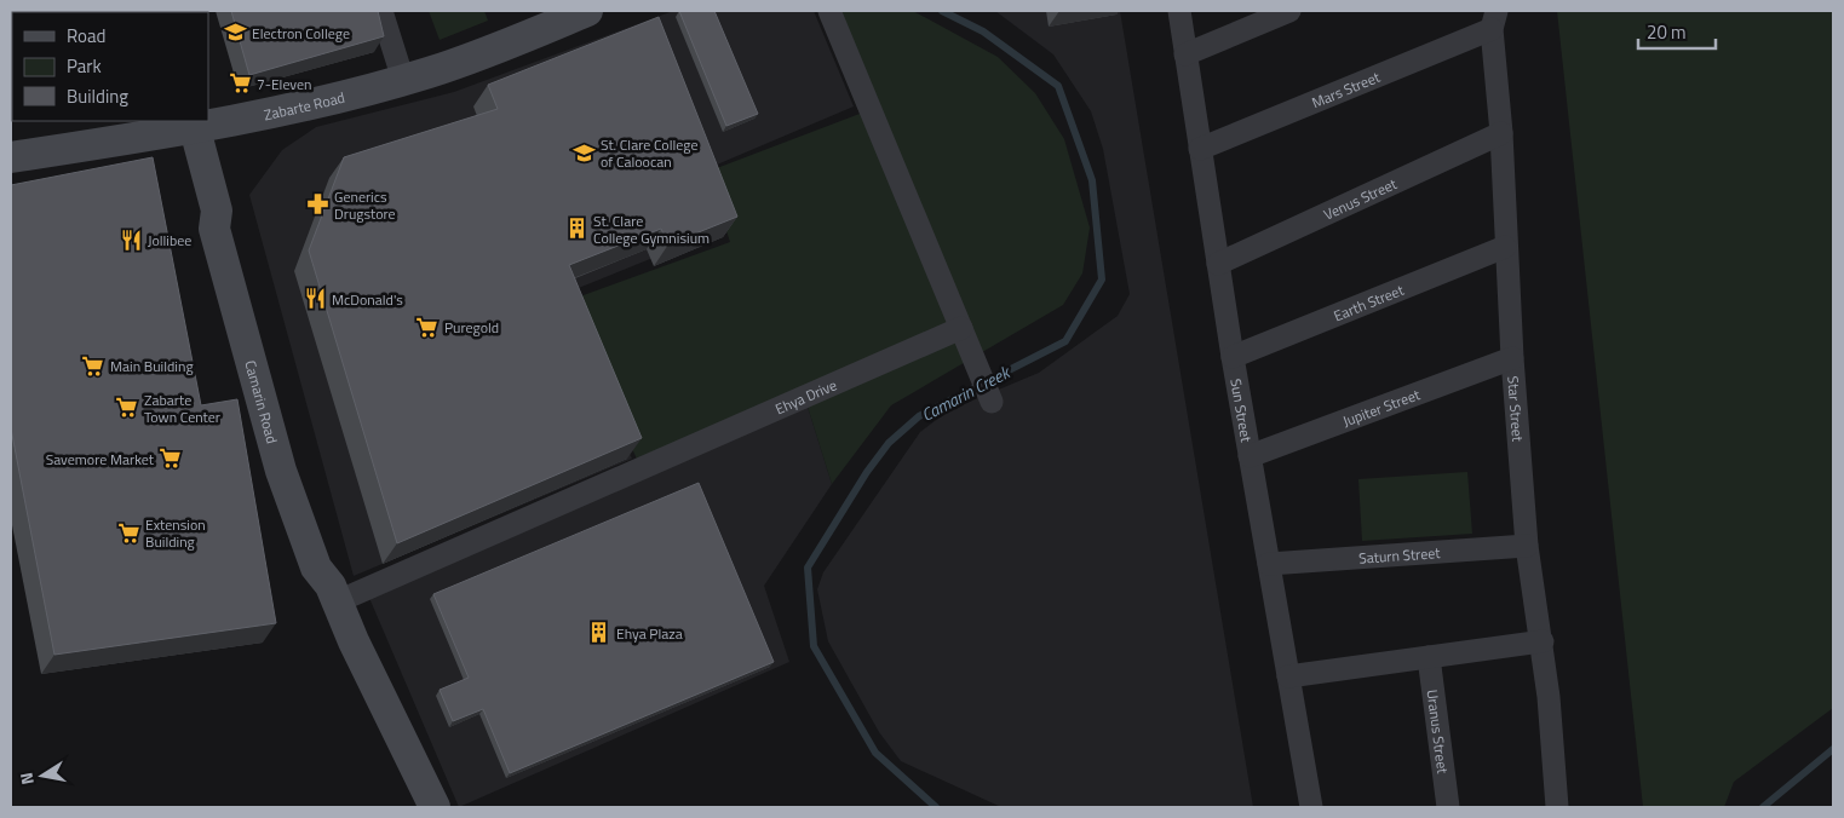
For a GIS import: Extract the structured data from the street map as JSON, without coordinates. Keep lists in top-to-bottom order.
{
  "streets": {
    "main road": ["Zabarte Road", "Camarin Road"],
    "street": [
      "Mars Street",
      "Venus Street",
      "Earth Street",
      "Ehya Drive",
      "Jupiter Street",
      "Sun Street",
      "Star Street",
      "Saturn Street",
      "Uranus Street"
    ]
  },
  "crossings": [
    ["Mars Street", "Sun Street"],
    ["Mars Street", "Star Street"],
    ["Zabarte Road", "Camarin Road"],
    ["Venus Street", "Sun Street"],
    ["Venus Street", "Star Street"],
    ["Earth Street", "Sun Street"],
    ["Earth Street", "Star Street"],
    ["Ehya Drive", "Camarin Road"],
    ["Jupiter Street", "Sun Street"],
    ["Jupiter Street", "Star Street"],
    ["Sun Street", "Saturn Street"],
    ["Star Street", "Saturn Street"]
  ],
  "water": ["Camarin Creek"],
  "places": {
    "school or university": ["Electron College", "St. Clare College of Caloocan"],
    "supermarket": [
      "7-Eleven",
      "Puregold",
      "Main Building",
      "Zabarte Town Center",
      "Savemore Market",
      "Extension Building"
    ],
    "pharmacy": ["Generics Drugstore"],
    "building": ["St. Clare College Gymnisium", "Ehya Plaza"],
    "restaurant": ["Jollibee", "McDonald's"]
  },
  "legend": ["Road", "Park", "Building"],
  "scale_bar": "20 m",
  "north": "left"
}
